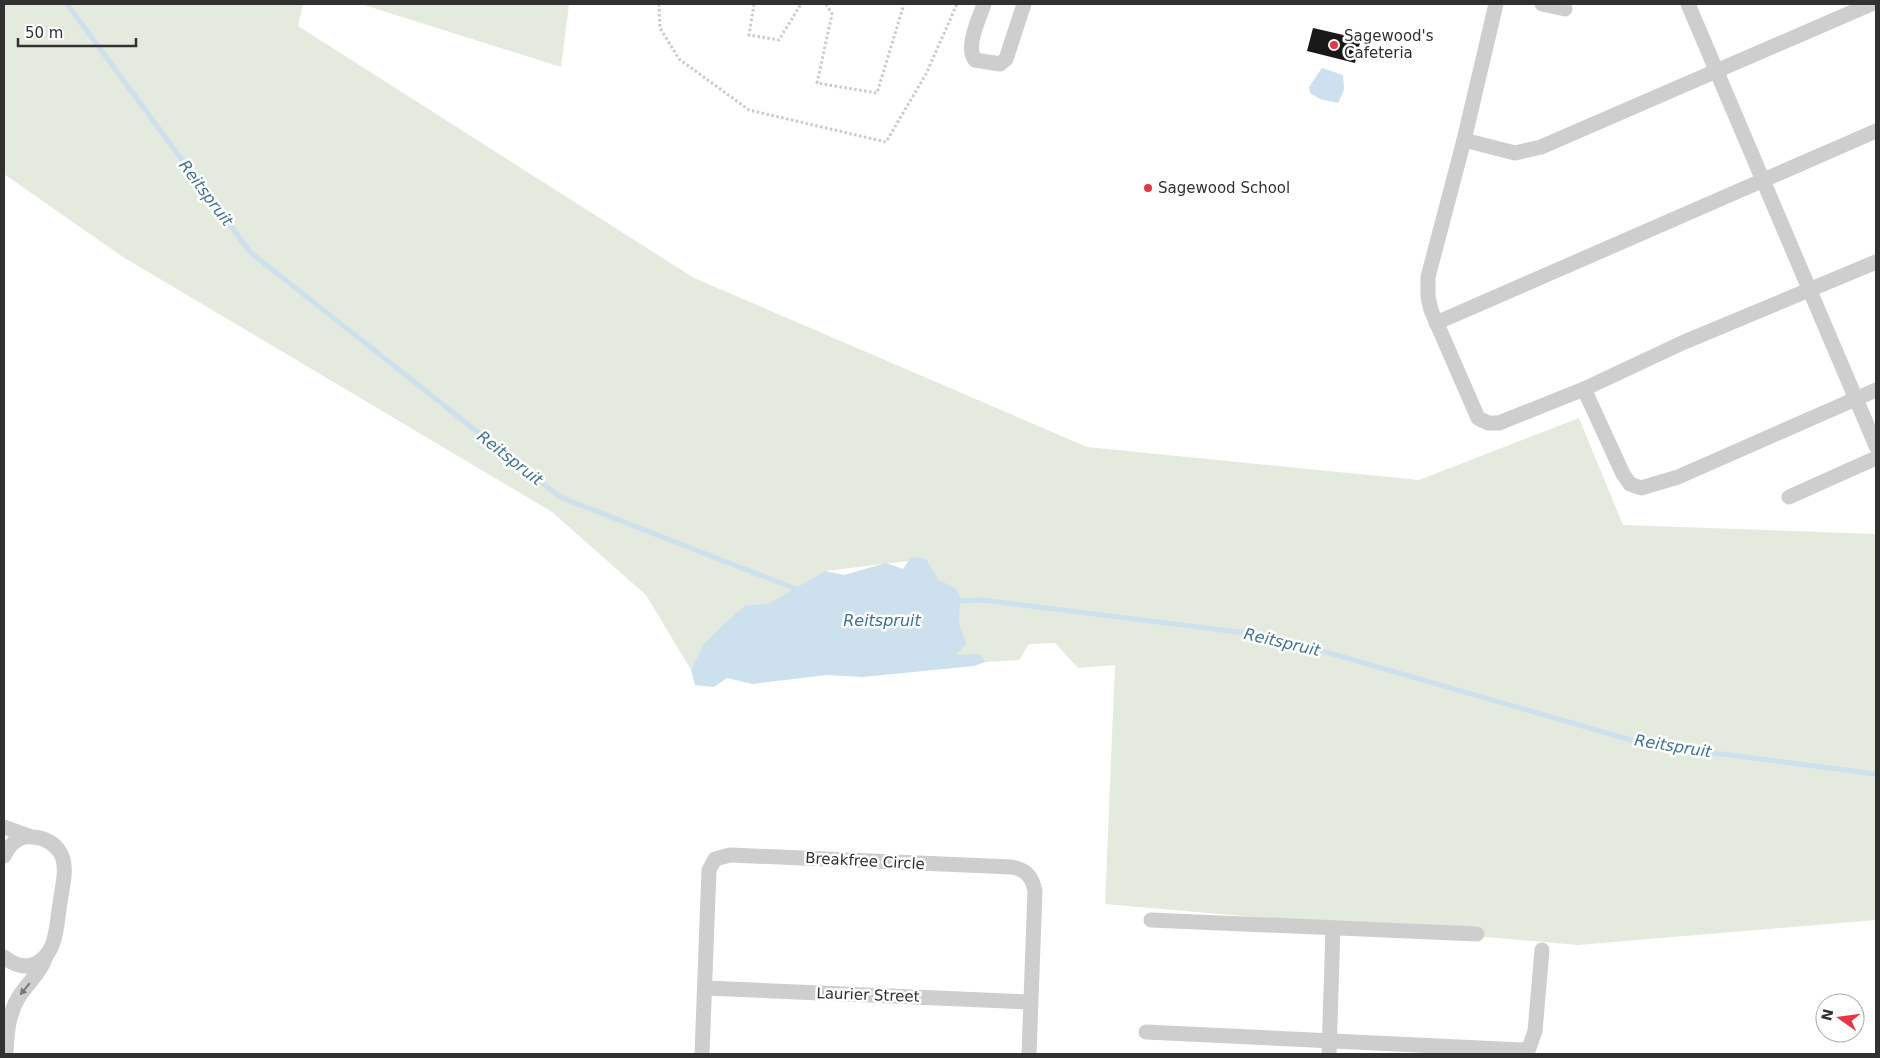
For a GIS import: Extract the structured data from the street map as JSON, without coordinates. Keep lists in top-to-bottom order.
{
  "streets": {
    "street": ["Breakfree Circle", "Laurier Street"]
  },
  "crossings": [
    ["Breakfree Circle", "Laurier Street"]
  ],
  "water": ["Reitspruit"],
  "places": ["Sagewood's Cafeteria", "Sagewood School"],
  "scale_bar": "50 m",
  "north": "left"
}
